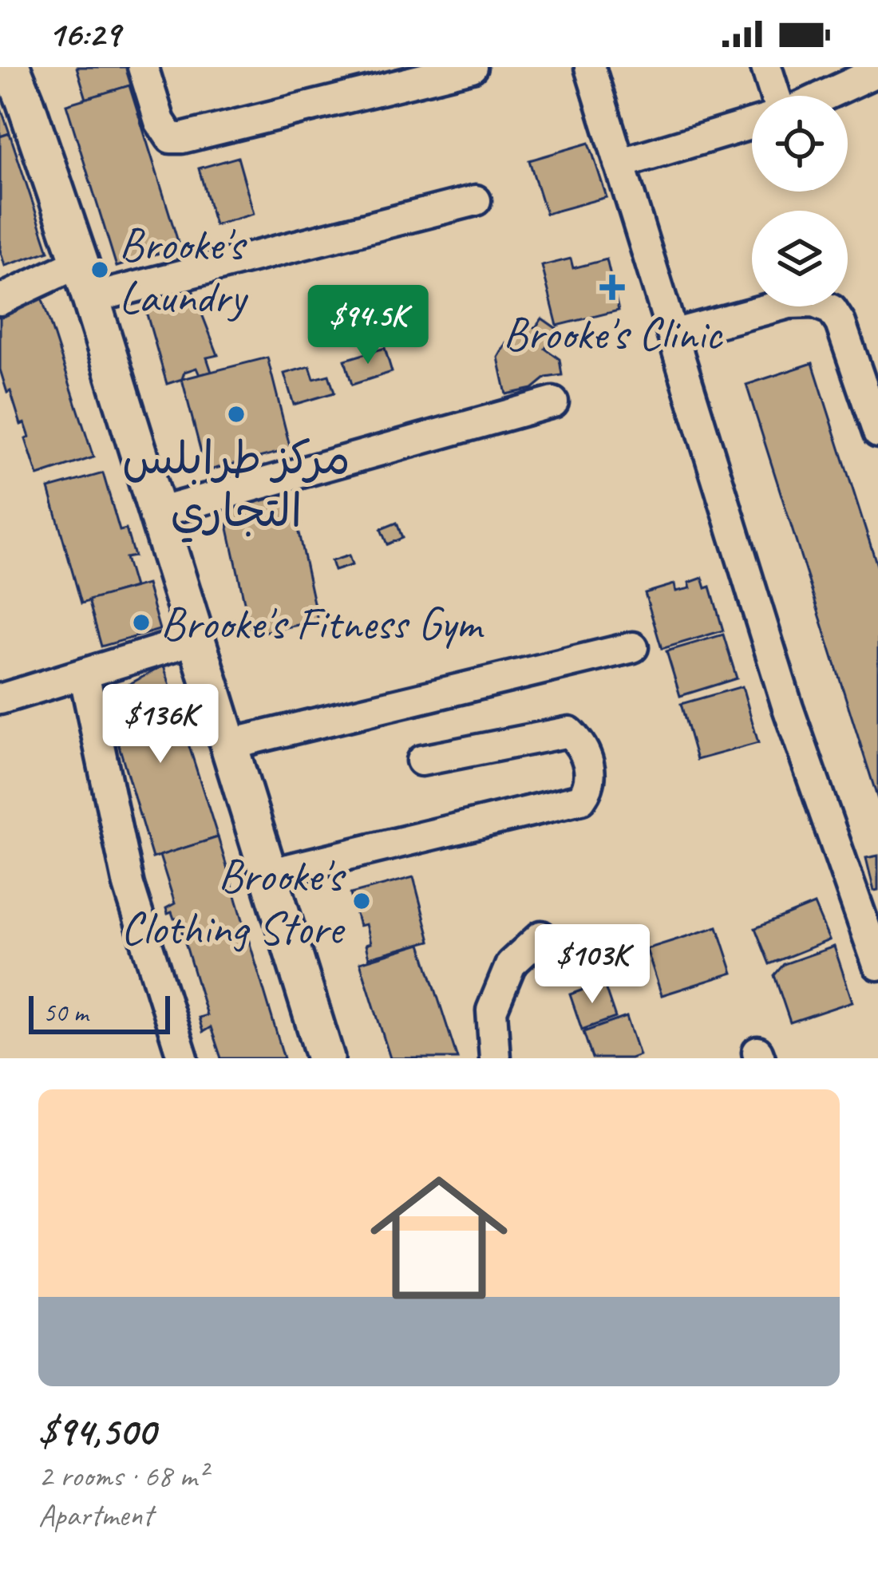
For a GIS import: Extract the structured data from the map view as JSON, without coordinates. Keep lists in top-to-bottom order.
{
  "places": {
    "other": [
      "Brooke's Laundry",
      "مركز طرابلس التجاري",
      "Brooke's Fitness Gym",
      "Brooke's Clothing Store"
    ],
    "health": ["Brooke's Clinic"]
  },
  "scale_bar": "50 m",
  "page": {
    "status": "16:29",
    "price": ["$94.5K", "$136K", "$103K"],
    "scale": "50 m",
    "list": [
      {
        "name": "$94,500",
        "note": "2 rooms · 68 m² · Apartment"
      }
    ]
  }
}
